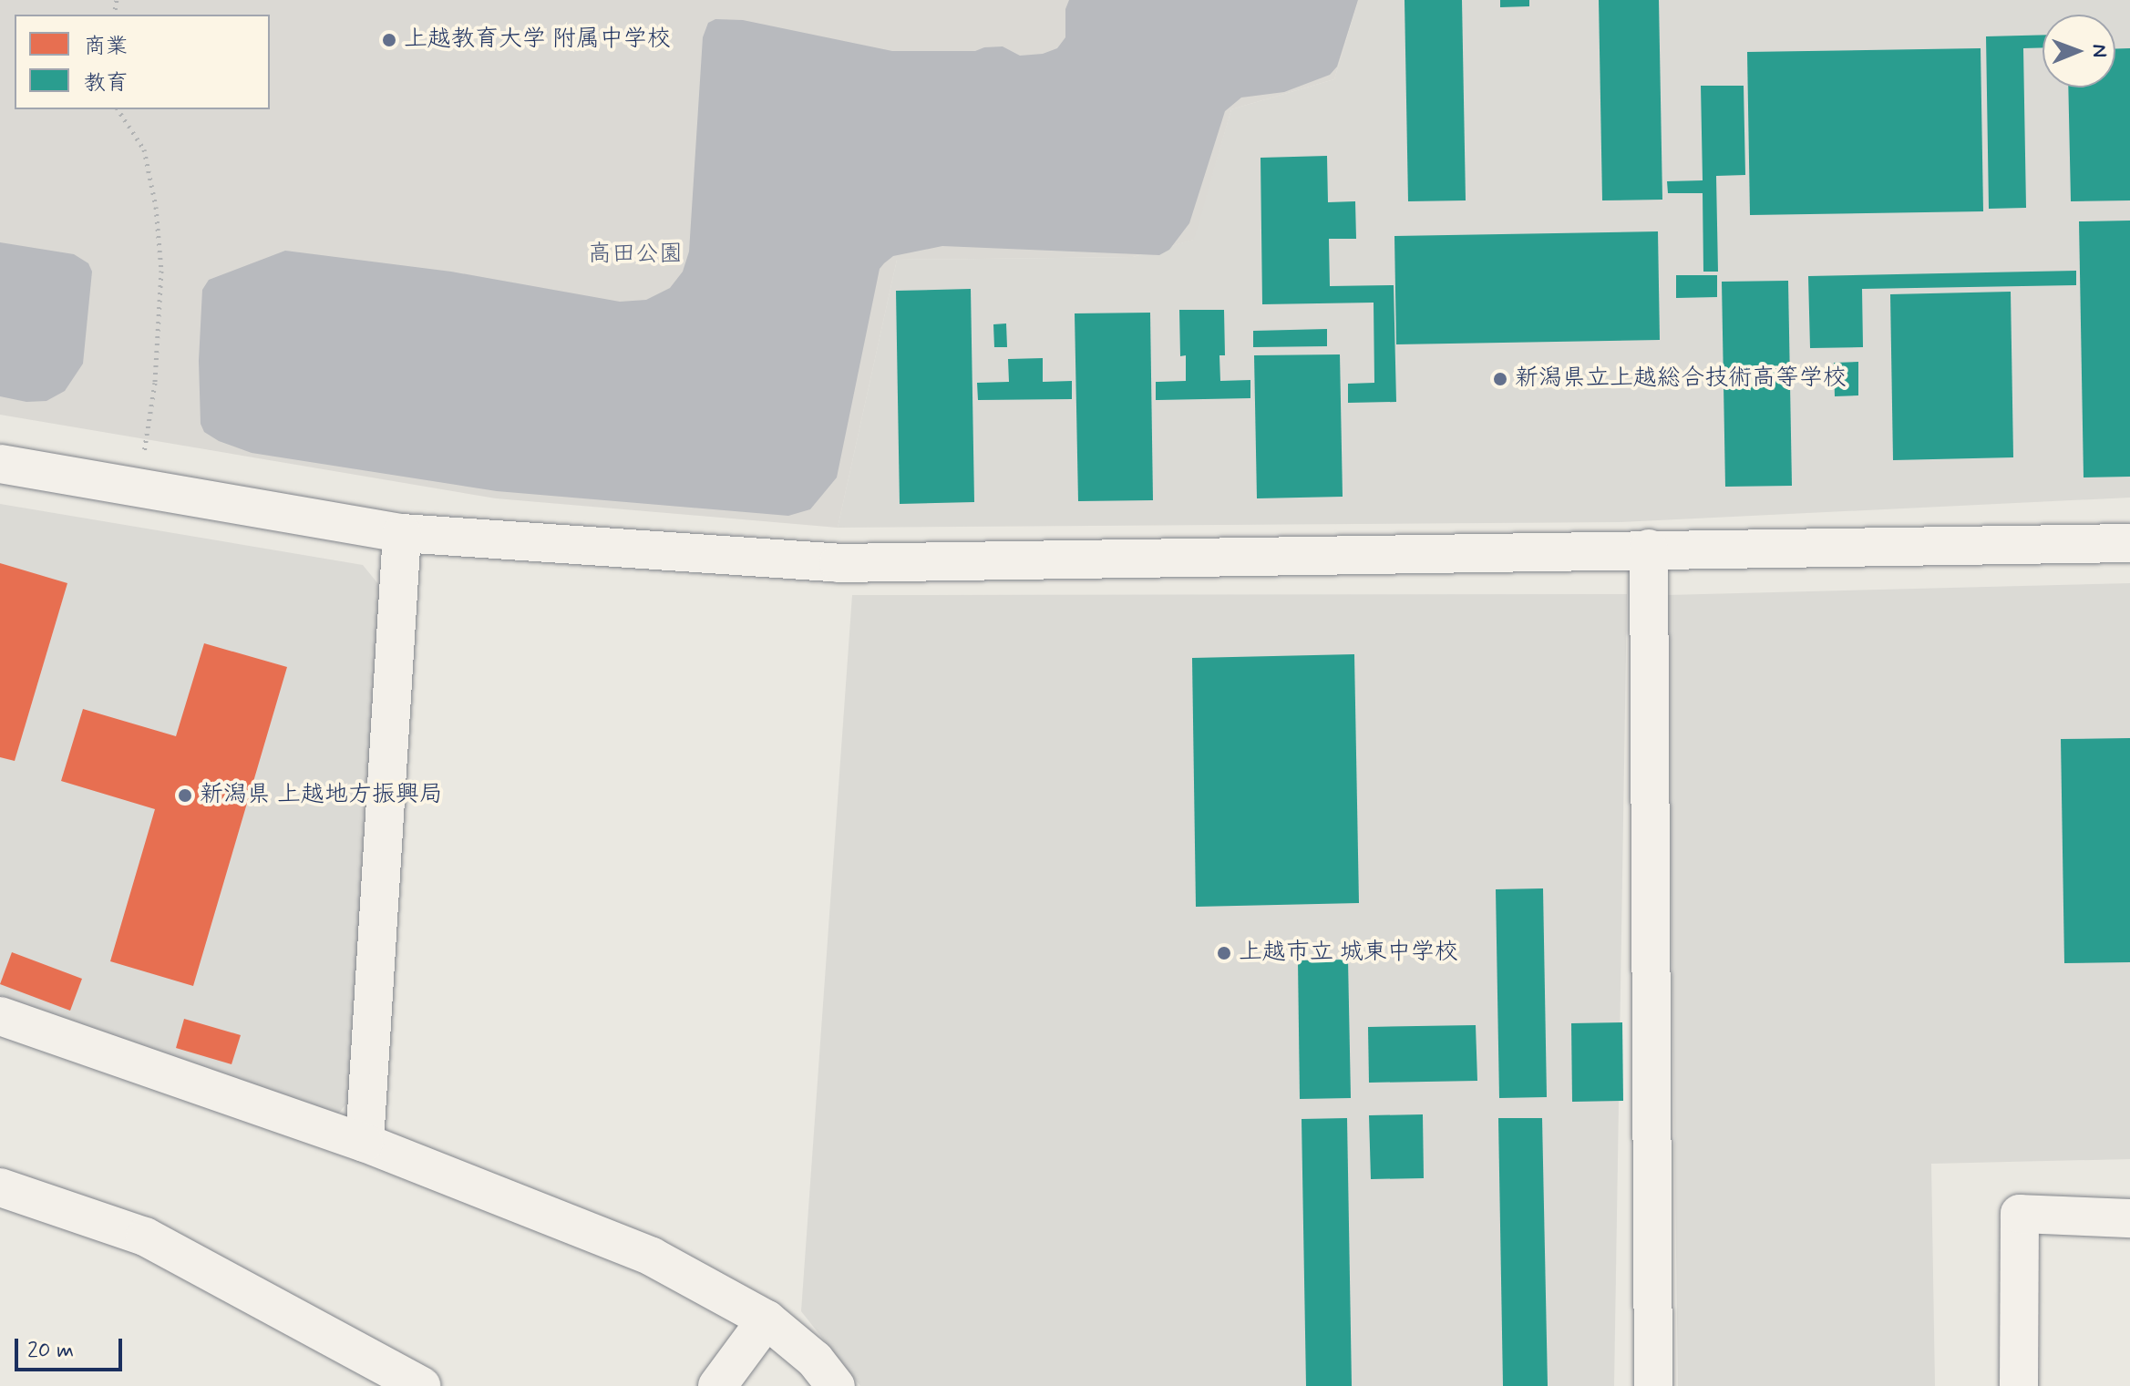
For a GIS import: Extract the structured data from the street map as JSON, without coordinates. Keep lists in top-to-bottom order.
{
  "parks": ["高田公園"],
  "places": [
    "上越教育大学 附属中学校",
    "新潟県立上越総合技術高等学校",
    "新潟県 上越地方振興局",
    "上越市立 城東中学校"
  ],
  "legend": ["商業", "教育"],
  "scale_bar": "20 m",
  "north": "right"
}
